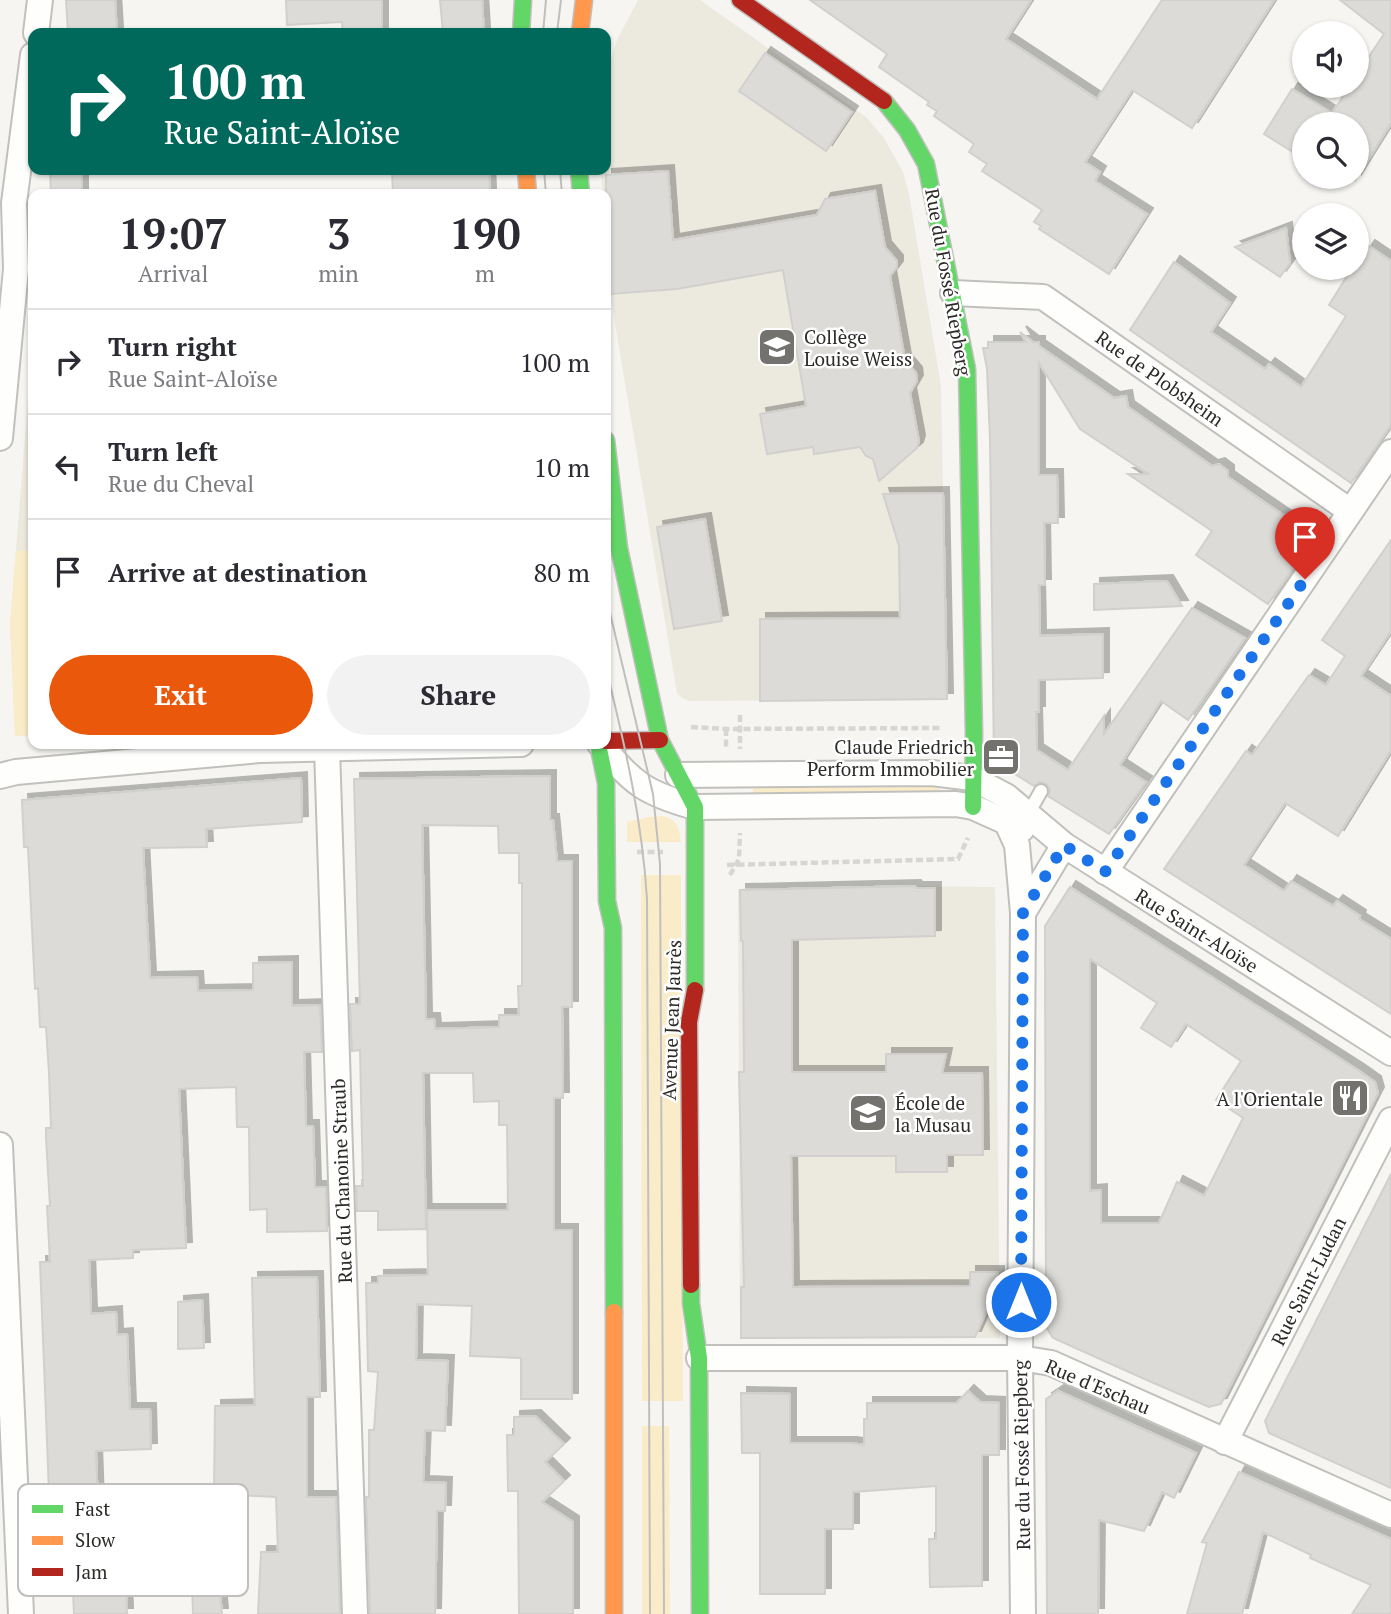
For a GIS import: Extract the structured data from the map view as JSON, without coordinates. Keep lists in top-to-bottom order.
{
  "streets": {
    "main road": ["Rue du Fossé Riepberg", "Avenue Jean Jaurès"],
    "street": [
      "Rue de Plobsheim",
      "Rue Saint-Aloïse",
      "Rue du Chanoine Straub",
      "Rue Saint-Ludan",
      "Rue d'Eschau"
    ]
  },
  "crossings": [
    ["Rue du Fossé Riepberg", "Rue de Plobsheim"],
    ["Rue du Fossé Riepberg", "Rue Saint-Aloïse"],
    ["Rue du Fossé Riepberg", "Rue d'Eschau"],
    ["Rue Saint-Aloïse", "Avenue Jean Jaurès"],
    ["Avenue Jean Jaurès", "Rue d'Eschau"],
    ["Rue Saint-Ludan", "Rue d'Eschau"]
  ],
  "places": {
    "school or university": ["Collège Louise Weiss", "École de la Musau"],
    "office": ["Claude Friedrich Perform Immobilier"],
    "restaurant": ["A l'Orientale"]
  },
  "legend": ["Fast", "Slow", "Jam"],
  "page": {
    "turn": ["100 m", "Rue Saint-Aloïse"],
    "eta": [
      "19:07",
      "Arrival",
      "3",
      "min",
      "190",
      "m"
    ],
    "list": [
      {
        "name": "Turn right",
        "note": "Rue Saint-Aloïse",
        "value": "100 m"
      },
      {
        "name": "Turn left",
        "note": "Rue du Cheval",
        "value": "10 m"
      },
      {
        "name": "Arrive at destination",
        "value": "80 m"
      }
    ],
    "buttons": ["Exit", "Share"]
  }
}
